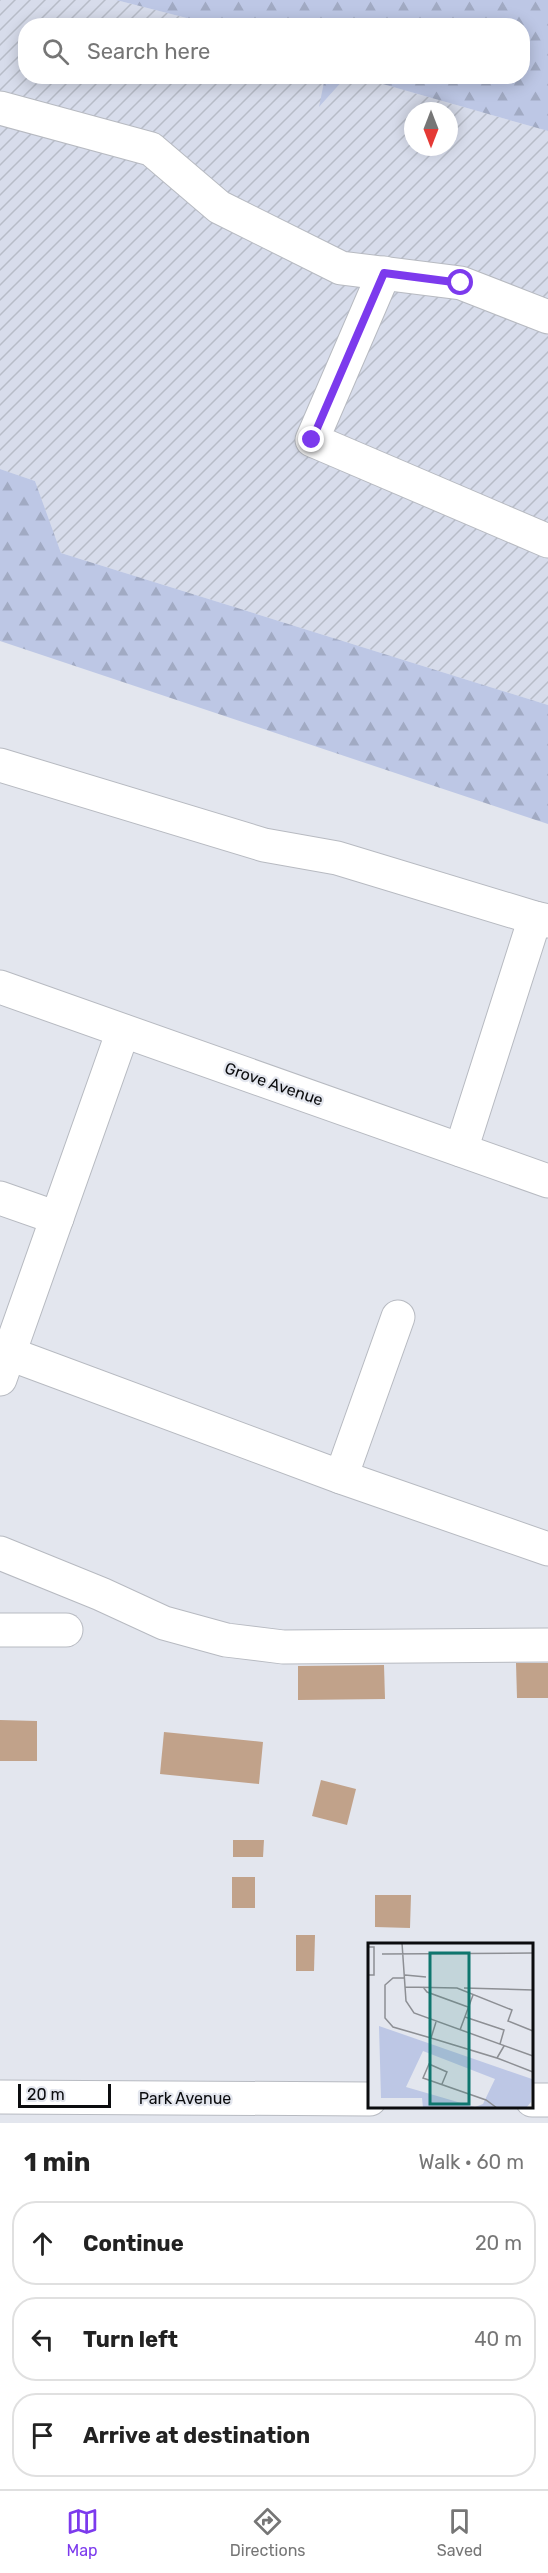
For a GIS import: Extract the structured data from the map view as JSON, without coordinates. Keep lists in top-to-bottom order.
{
  "streets": {
    "street": ["Grove Avenue", "Park Avenue"]
  },
  "scale_bar": "20 m",
  "north": "bottom",
  "page": {
    "search": "Search here",
    "scale": "20 m",
    "heading": ["1 min", "Walk · 60 m"],
    "list": [
      ["Continue", "20 m"],
      ["Turn left", "40 m"],
      "Arrive at destination"
    ],
    "nav": ["Map", "Directions", "Saved"]
  }
}
